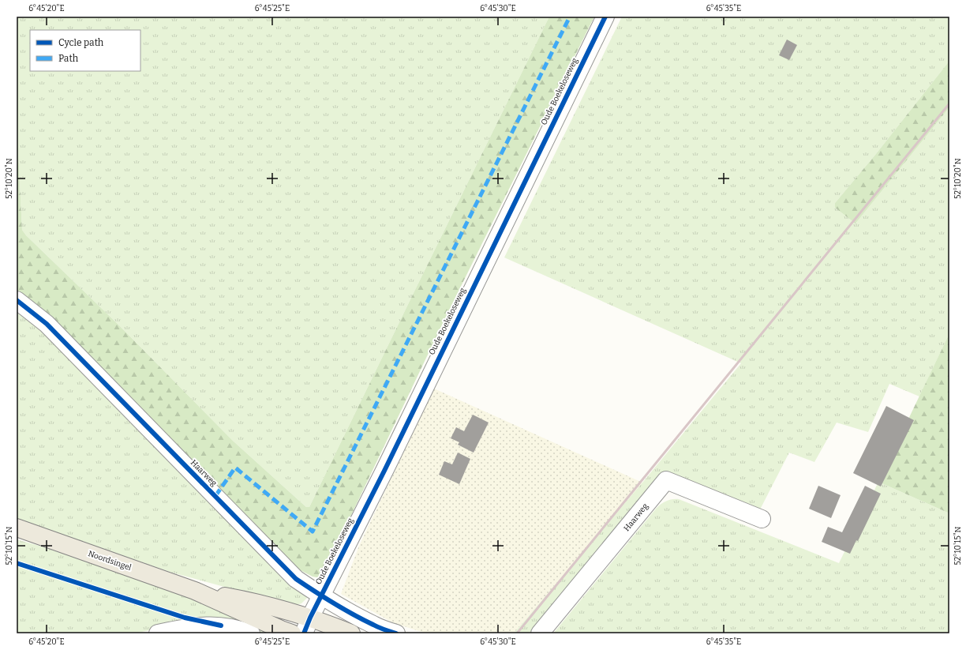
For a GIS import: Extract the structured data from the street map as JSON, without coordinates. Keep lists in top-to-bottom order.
{
  "streets": {
    "main road": ["Noordsingel"],
    "street": ["Oude Boekeloseweg", "Haarweg"]
  },
  "crossings": [
    ["Oude Boekeloseweg", "Haarweg"],
    ["Oude Boekeloseweg", "Noordsingel"]
  ],
  "legend": ["Cycle path", "Path"],
  "coordinates": [
    "6°45'20\"E",
    "6°45'25\"E",
    "6°45'30\"E",
    "6°45'35\"E",
    "52°10'20\"N",
    "52°10'15\"N"
  ]
}
